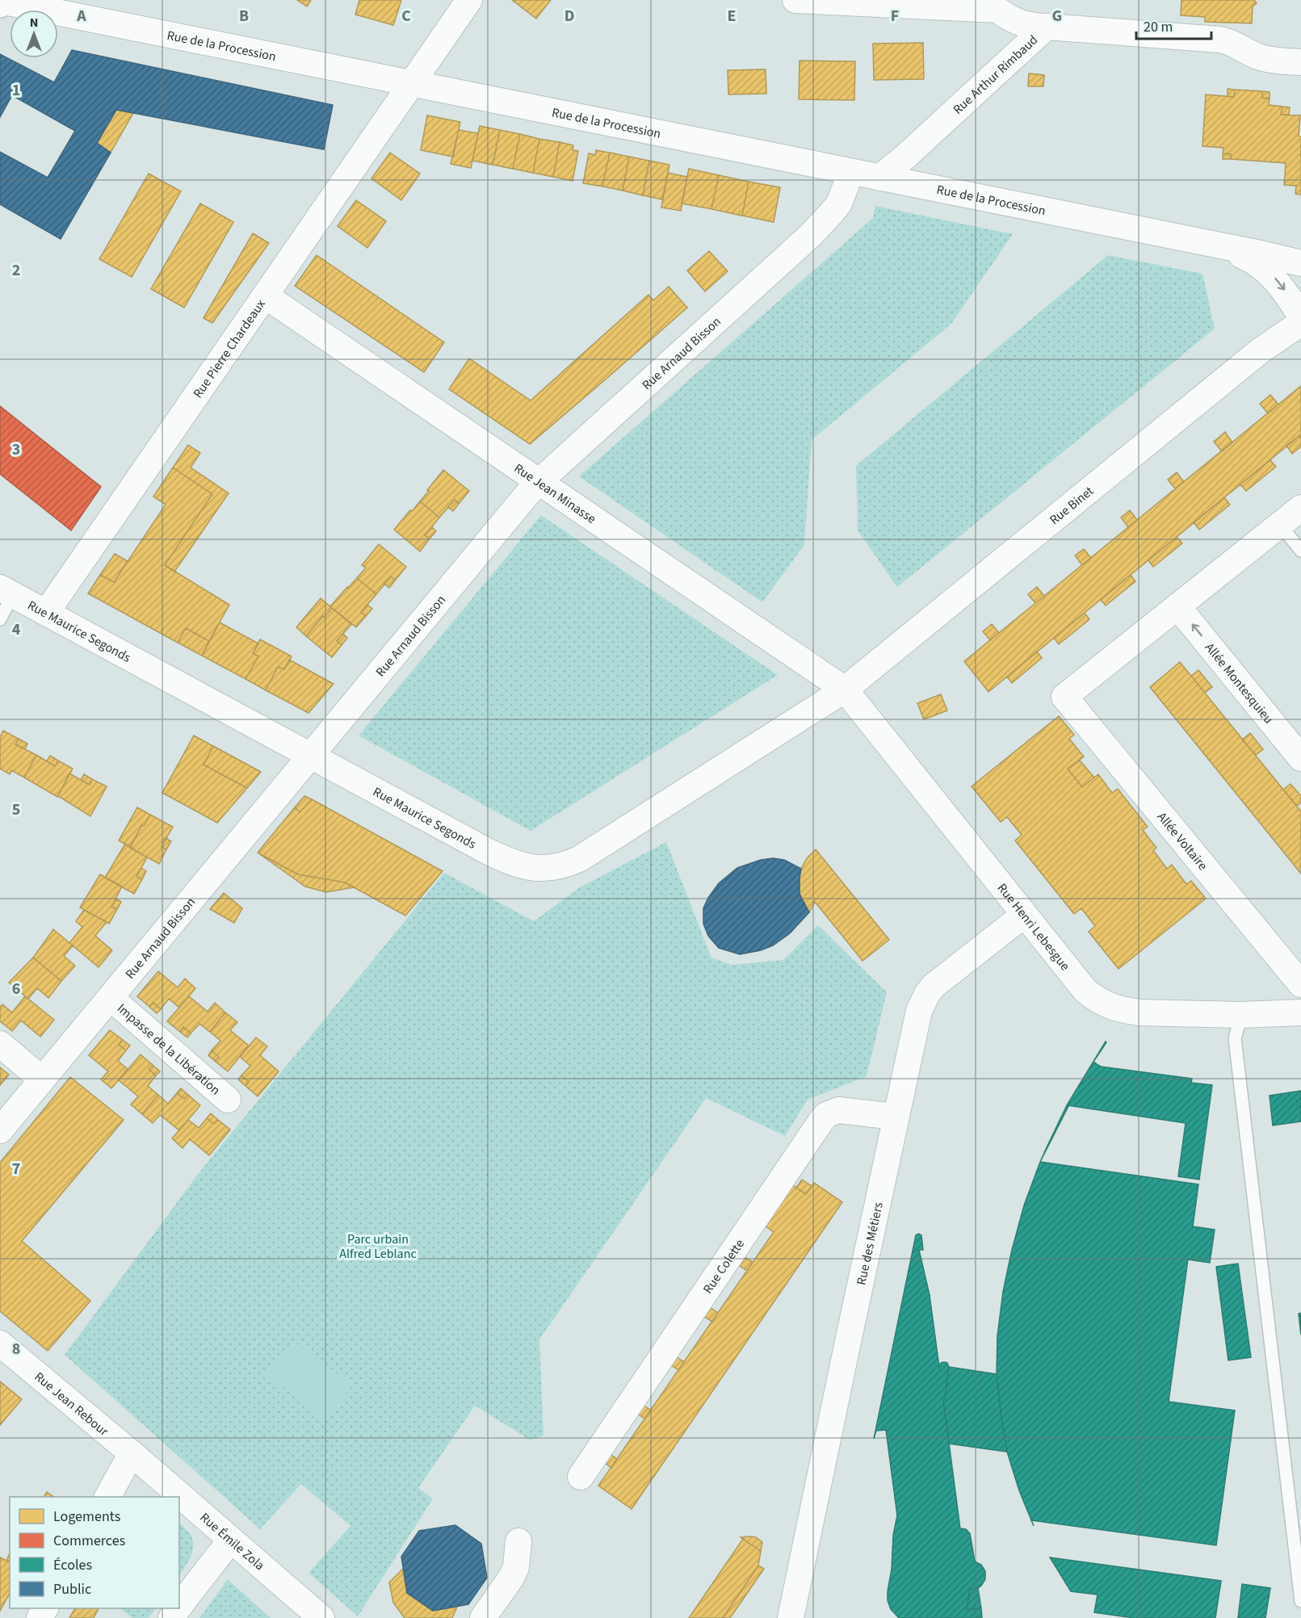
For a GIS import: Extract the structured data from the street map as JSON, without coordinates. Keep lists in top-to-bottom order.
{
  "streets": {
    "street": [
      "Rue de la Procession",
      "Rue Arthur Rimbaud",
      "Rue Pierre Chardeaux",
      "Rue Arnaud Bisson",
      "Rue Jean Minasse",
      "Rue Binet",
      "Rue Maurice Segonds",
      "Allée Montesquieu",
      "Allée Voltaire",
      "Rue Henri Lebesgue",
      "Impasse de la Libération",
      "Rue des Métiers",
      "Rue Colette",
      "Rue Jean Rebour",
      "Rue Émile Zola"
    ]
  },
  "crossings": [
    ["Rue de la Procession", "Rue Arthur Rimbaud"],
    ["Rue de la Procession", "Rue Pierre Chardeaux"],
    ["Rue de la Procession", "Rue Arnaud Bisson"],
    ["Rue Pierre Chardeaux", "Rue Jean Minasse"],
    ["Rue Pierre Chardeaux", "Rue Maurice Segonds"],
    ["Rue Arnaud Bisson", "Rue Jean Minasse"],
    ["Rue Arnaud Bisson", "Rue Maurice Segonds"],
    ["Rue Arnaud Bisson", "Impasse de la Libération"],
    ["Rue Jean Minasse", "Rue Binet"],
    ["Rue Jean Minasse", "Rue Maurice Segonds"],
    ["Rue Jean Minasse", "Rue Henri Lebesgue"],
    ["Rue Binet", "Rue Maurice Segonds"],
    ["Rue Binet", "Rue Henri Lebesgue"],
    ["Rue Maurice Segonds", "Rue Henri Lebesgue"],
    ["Allée Montesquieu", "Allée Voltaire"],
    ["Rue Henri Lebesgue", "Rue des Métiers"],
    ["Rue des Métiers", "Rue Colette"],
    ["Rue Jean Rebour", "Rue Émile Zola"]
  ],
  "one_way": ["Allée Montesquieu"],
  "parks": ["Parc urbain Alfred Leblanc"],
  "legend": [
    "Logements",
    "Commerces",
    "Écoles",
    "Public"
  ],
  "scale_bar": "20 m",
  "north": "top",
  "grid": {
    "columns": [
      "A",
      "B",
      "C",
      "D",
      "E",
      "F",
      "G"
    ],
    "rows": [
      "1",
      "2",
      "3",
      "4",
      "5",
      "6",
      "7",
      "8"
    ]
  }
}
